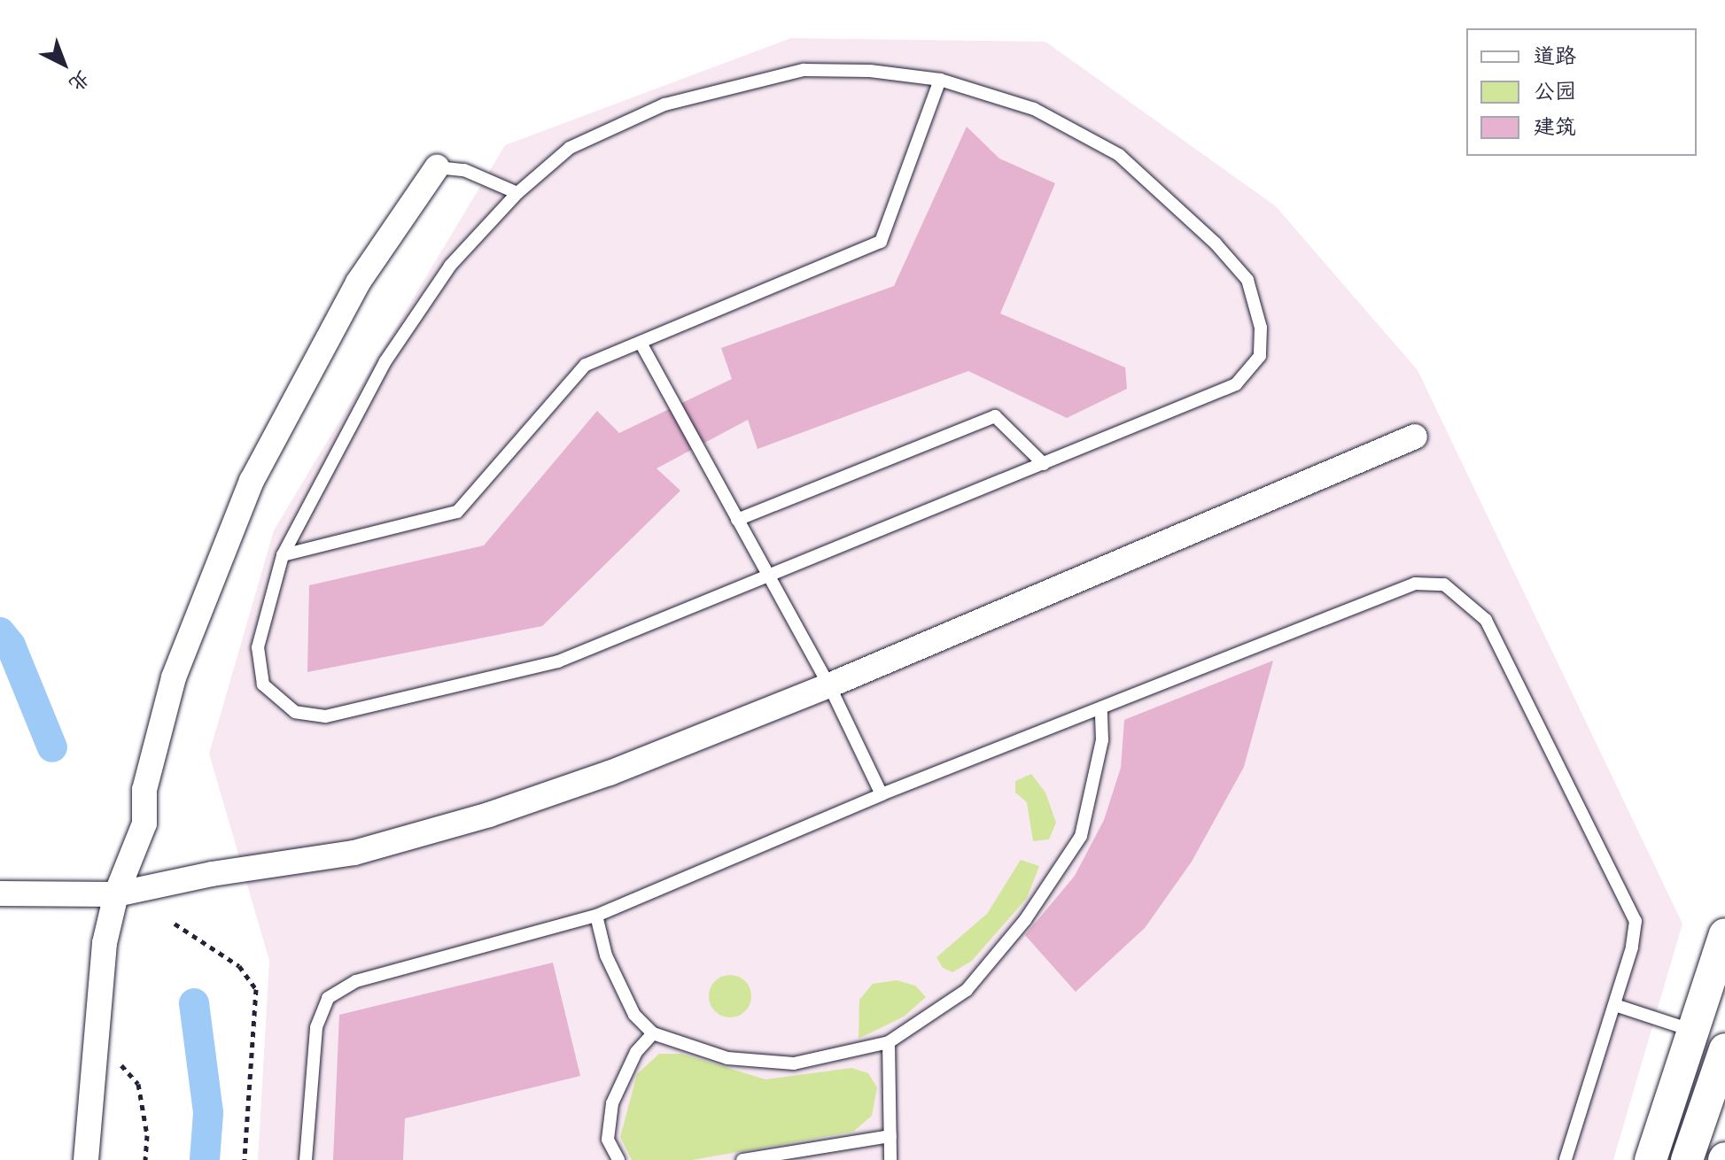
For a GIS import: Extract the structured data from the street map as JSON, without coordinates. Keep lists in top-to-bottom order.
{
  "legend": ["道路", "公园", "建筑"],
  "north": "bottom right"
}
